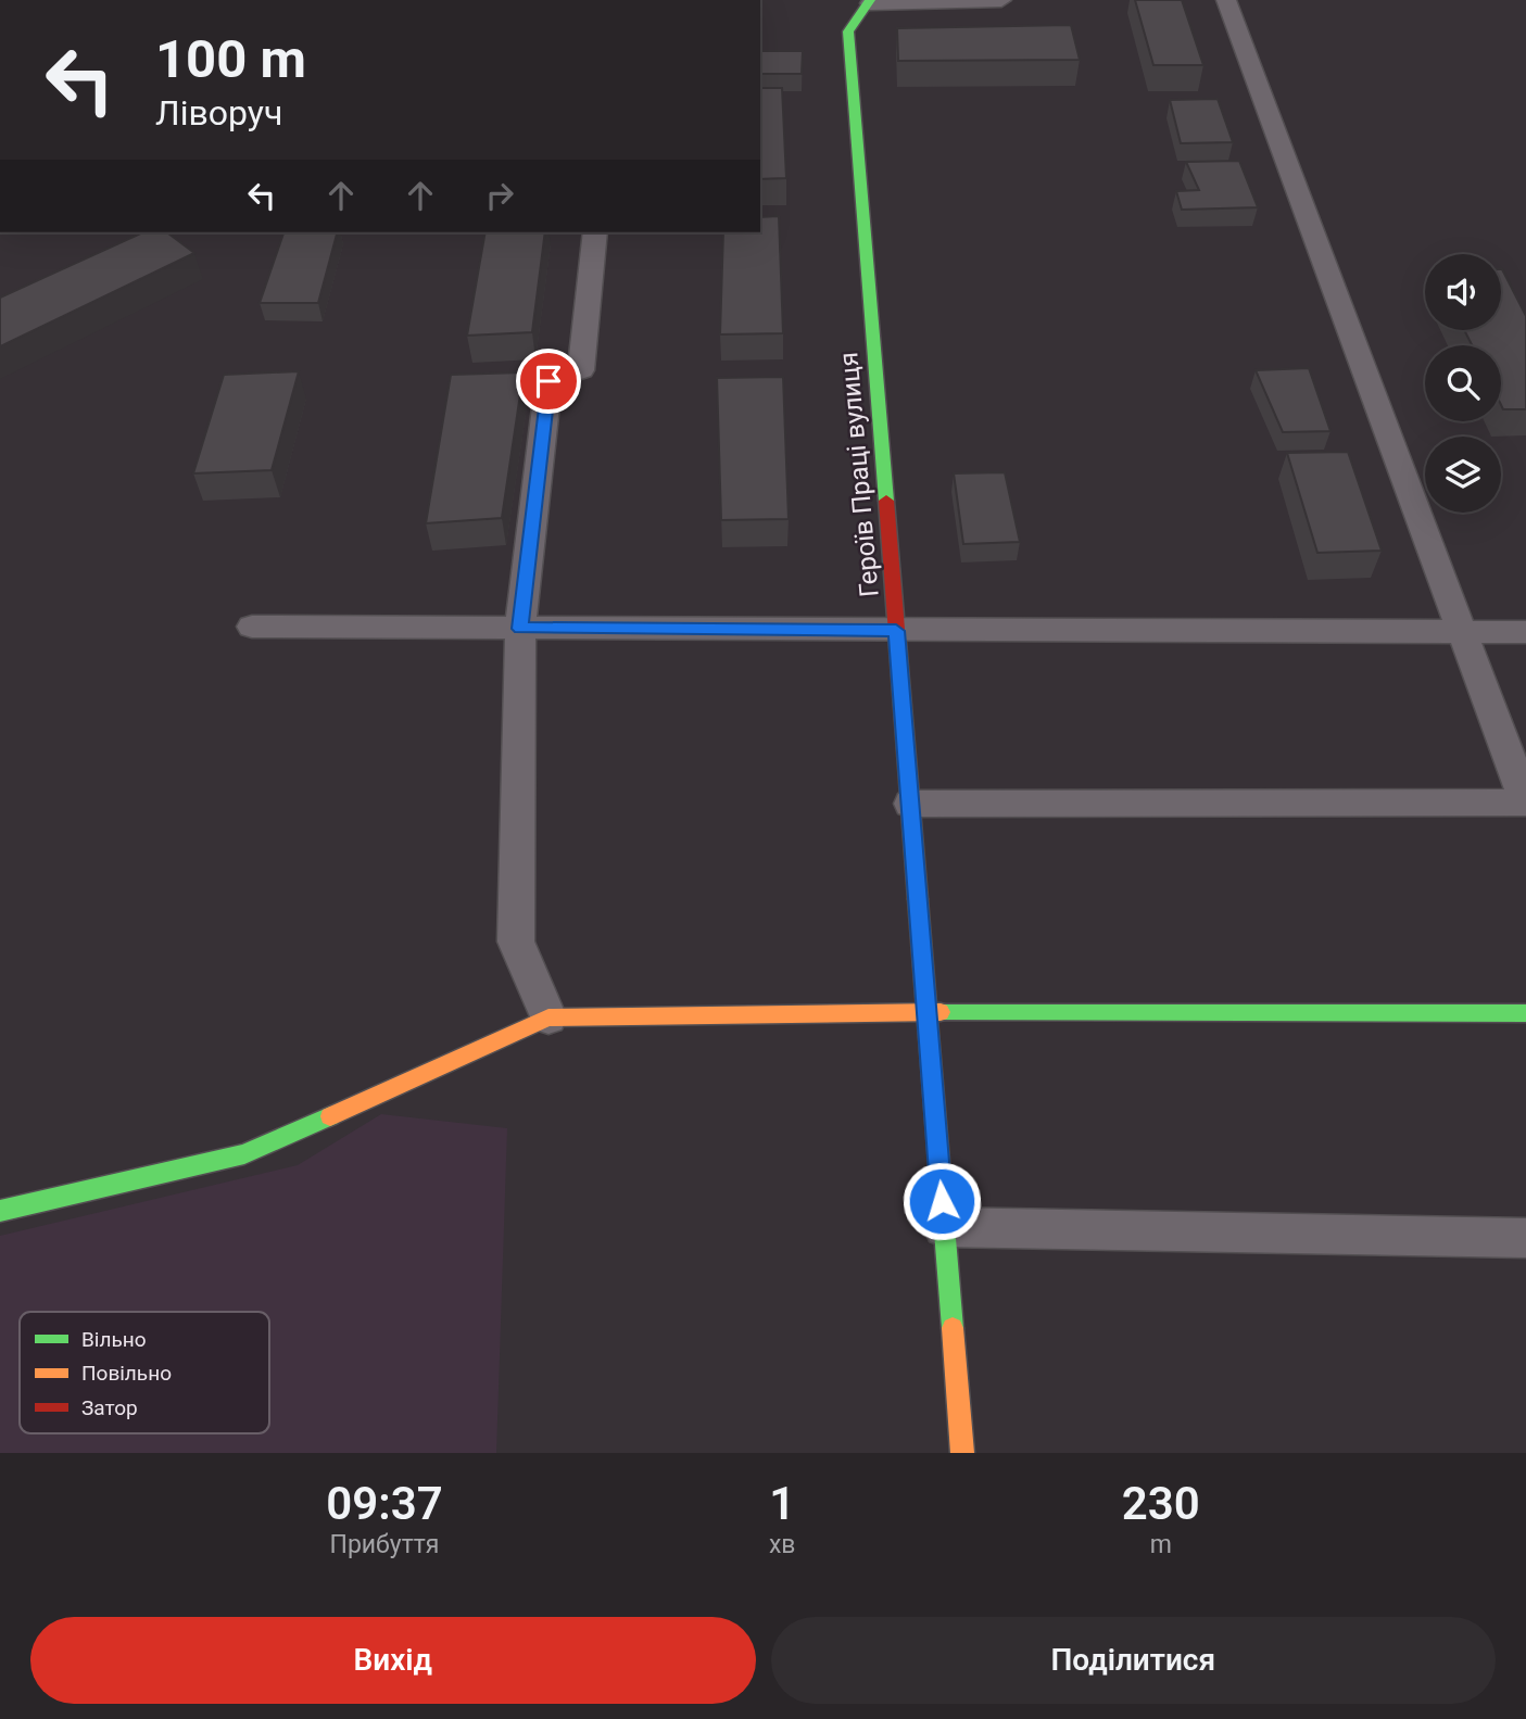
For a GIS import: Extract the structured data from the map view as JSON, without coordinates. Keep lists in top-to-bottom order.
{
  "streets": {
    "street": ["Героїв Праці вулиця"]
  },
  "legend": ["Вільно", "Повільно", "Затор"],
  "page": {
    "turn": ["100 m", "Ліворуч"],
    "eta": [
      "09:37",
      "Прибуття",
      "1",
      "хв",
      "230",
      "m"
    ],
    "buttons": ["Вихід", "Поділитися"]
  }
}
